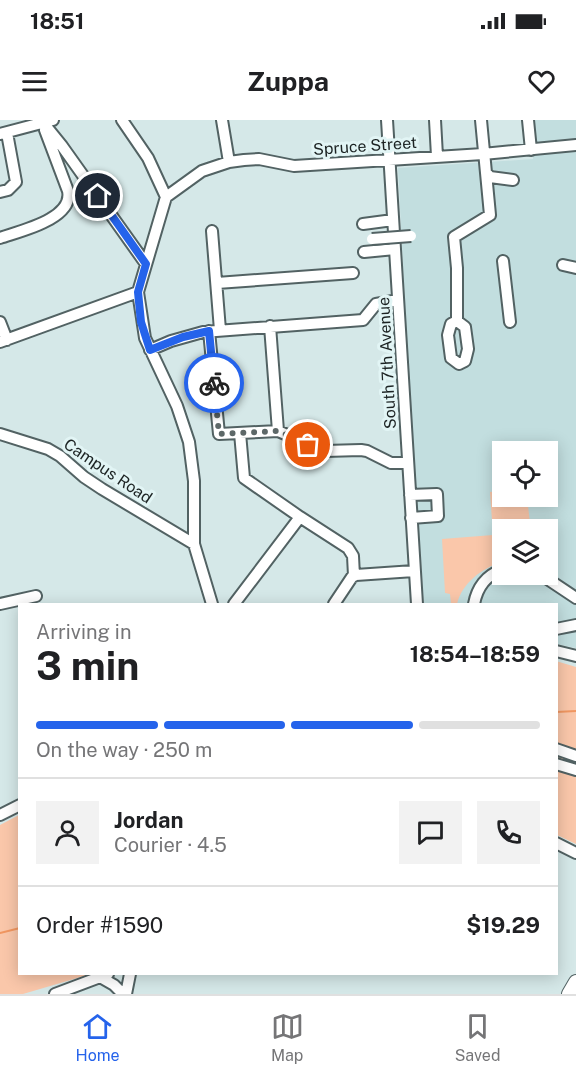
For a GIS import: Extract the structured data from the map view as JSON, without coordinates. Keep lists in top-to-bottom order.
{
  "streets": {
    "street": ["Spruce Street", "South 7th Avenue", "Campus Road"]
  },
  "crossings": [
    ["Spruce Street", "South 7th Avenue"]
  ],
  "page": {
    "status": "18:51",
    "header": "Zuppa",
    "heading": ["3 min", "Arriving in", "18:54–18:59"],
    "panel": [
      "Jordan",
      "Courier · 4.5",
      "Order #1590",
      "$19.29"
    ],
    "bar": "On the way · 250 m",
    "tabs": ["Home", "Map", "Saved"]
  }
}
